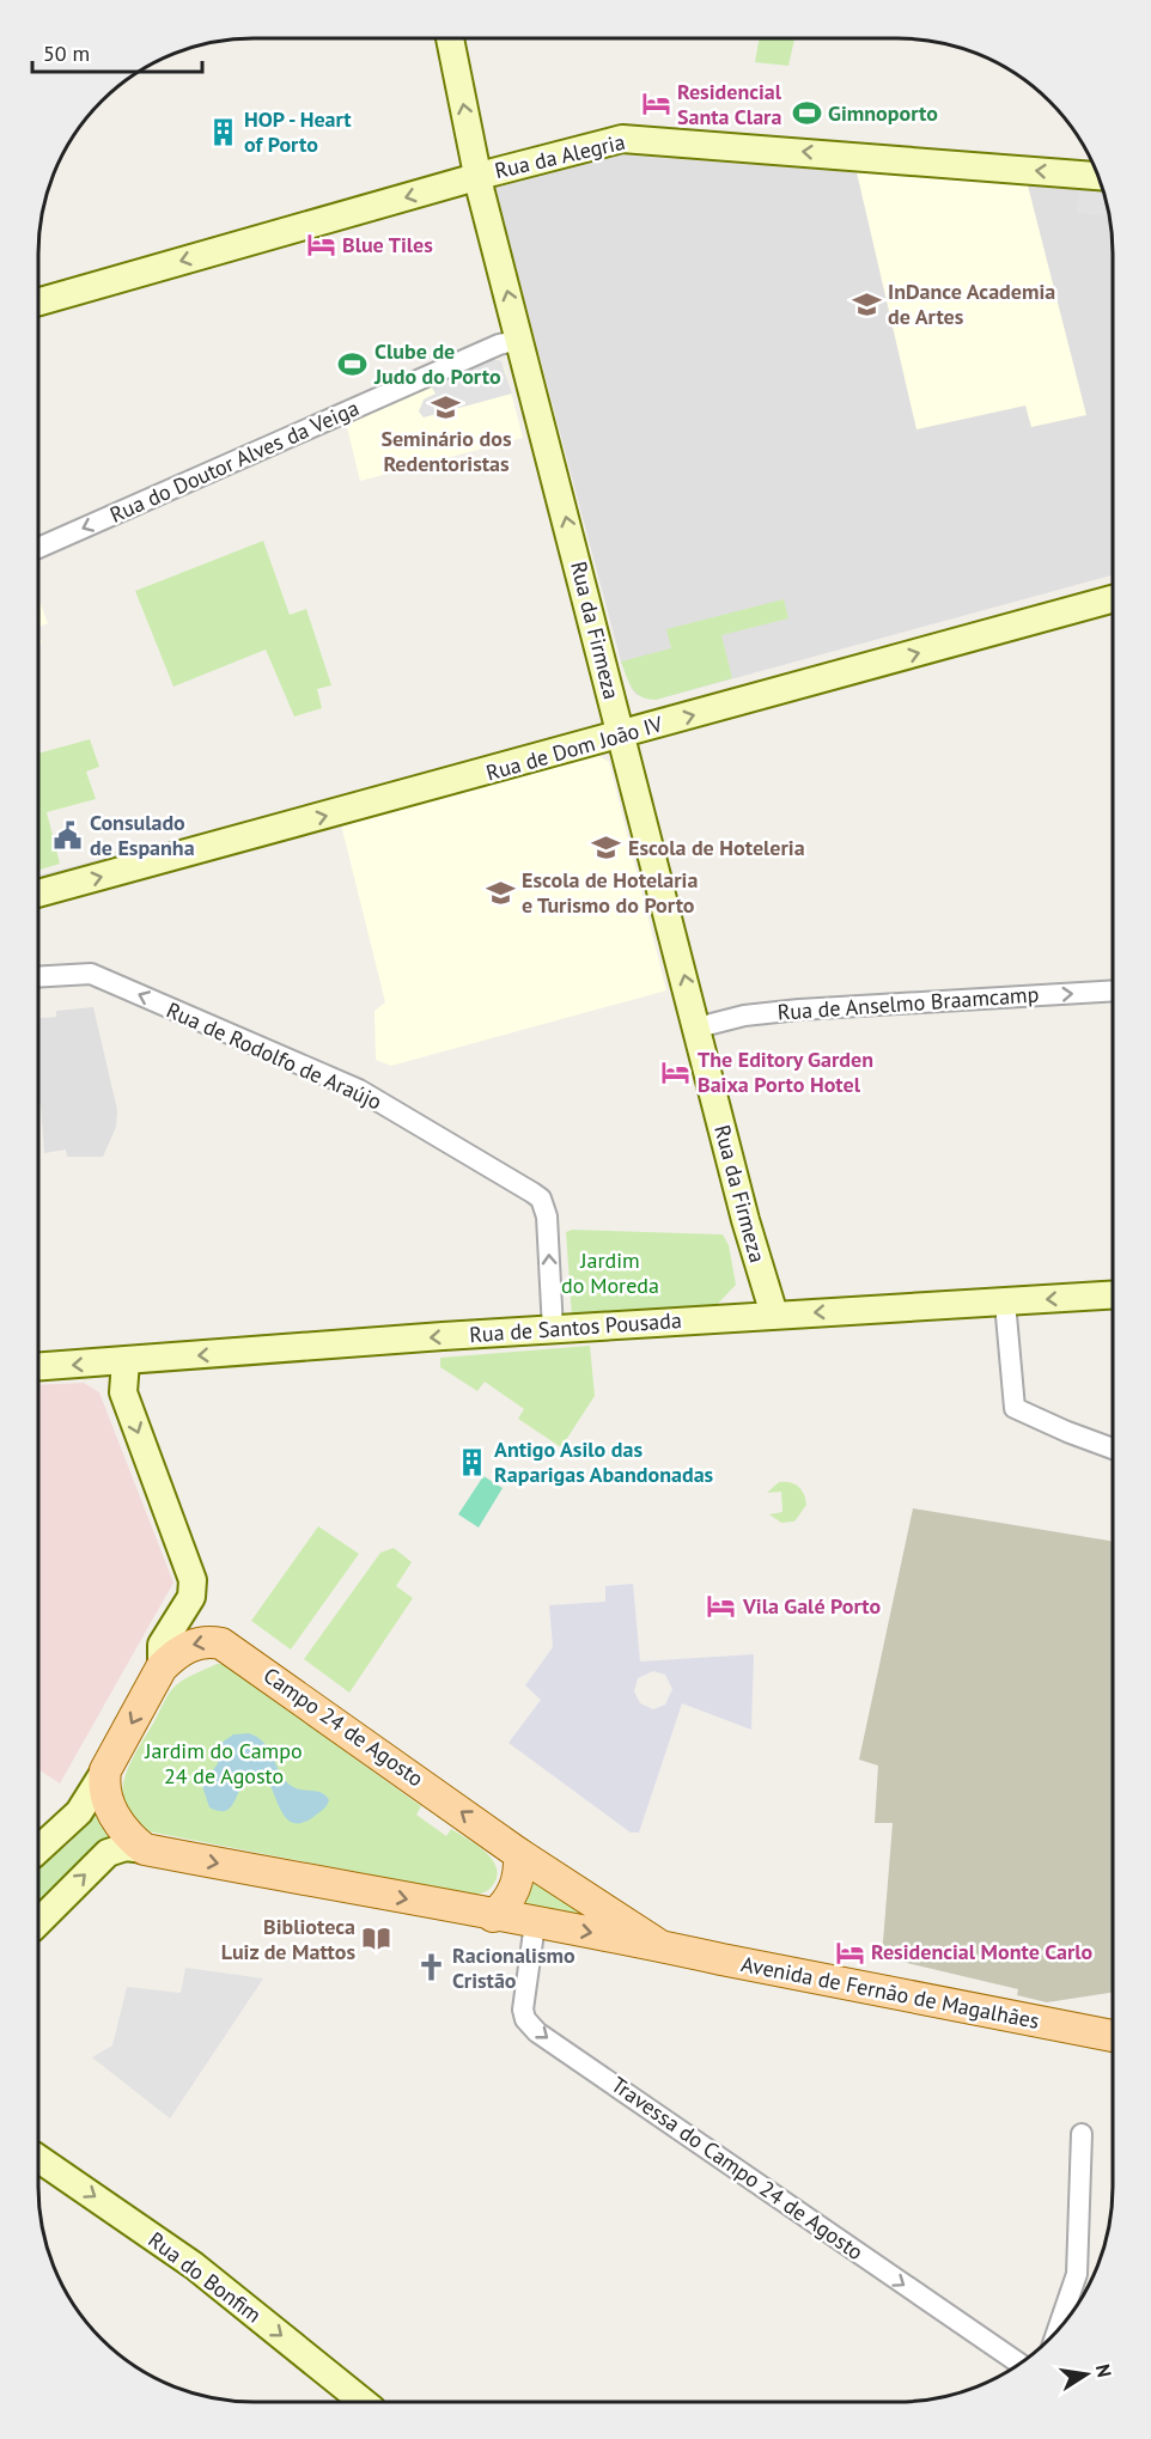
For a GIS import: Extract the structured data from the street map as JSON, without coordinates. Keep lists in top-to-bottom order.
{
  "streets": {
    "main road": ["Campo 24 de Agosto", "Avenida de Fernão de Magalhães"],
    "street": [
      "Rua da Alegria",
      "Rua do Doutor Alves da Veiga",
      "Rua da Firmeza",
      "Rua de Dom João IV",
      "Rua de Anselmo Braamcamp",
      "Rua de Rodolfo de Araújo",
      "Rua de Santos Pousada",
      "Travessa do Campo 24 de Agosto",
      "Rua do Bonfim"
    ]
  },
  "crossings": [
    ["Rua da Alegria", "Rua da Firmeza"],
    ["Rua do Doutor Alves da Veiga", "Rua da Firmeza"],
    ["Rua da Firmeza", "Rua de Dom João IV"],
    ["Rua da Firmeza", "Rua de Anselmo Braamcamp"],
    ["Rua da Firmeza", "Rua de Santos Pousada"],
    ["Rua de Rodolfo de Araújo", "Rua de Santos Pousada"],
    ["Rua de Santos Pousada", "Campo 24 de Agosto"],
    ["Campo 24 de Agosto", "Avenida de Fernão de Magalhães"],
    ["Avenida de Fernão de Magalhães", "Travessa do Campo 24 de Agosto"]
  ],
  "one_way": [
    "Rua da Alegria",
    "Rua do Doutor Alves da Veiga",
    "Rua da Firmeza",
    "Rua de Dom João IV",
    "Rua de Anselmo Braamcamp",
    "Rua de Rodolfo de Araújo",
    "Rua de Santos Pousada",
    "Travessa do Campo 24 de Agosto",
    "Rua do Bonfim"
  ],
  "parks": ["Jardim do Moreda", "Jardim do Campo 24 de Agosto"],
  "places": {
    "hotel": [
      "Residencial Santa Clara",
      "Blue Tiles",
      "The Editory Garden Baixa Porto Hotel",
      "Vila Galé Porto",
      "Residencial Monte Carlo"
    ],
    "sports": ["Gimnoporto", "Clube de Judo do Porto"],
    "building": ["HOP - Heart of Porto", "Antigo Asilo das Raparigas Abandonadas"],
    "school or university": [
      "InDance Academia de Artes",
      "Seminário dos Redentoristas",
      "Escola de Hoteleria",
      "Escola de Hotelaria e Turismo do Porto"
    ],
    "public building": ["Consulado de Espanha"],
    "library": ["Biblioteca Luiz de Mattos"],
    "church": ["Racionalismo Cristão"]
  },
  "scale_bar": "50 m",
  "north": "right"
}
